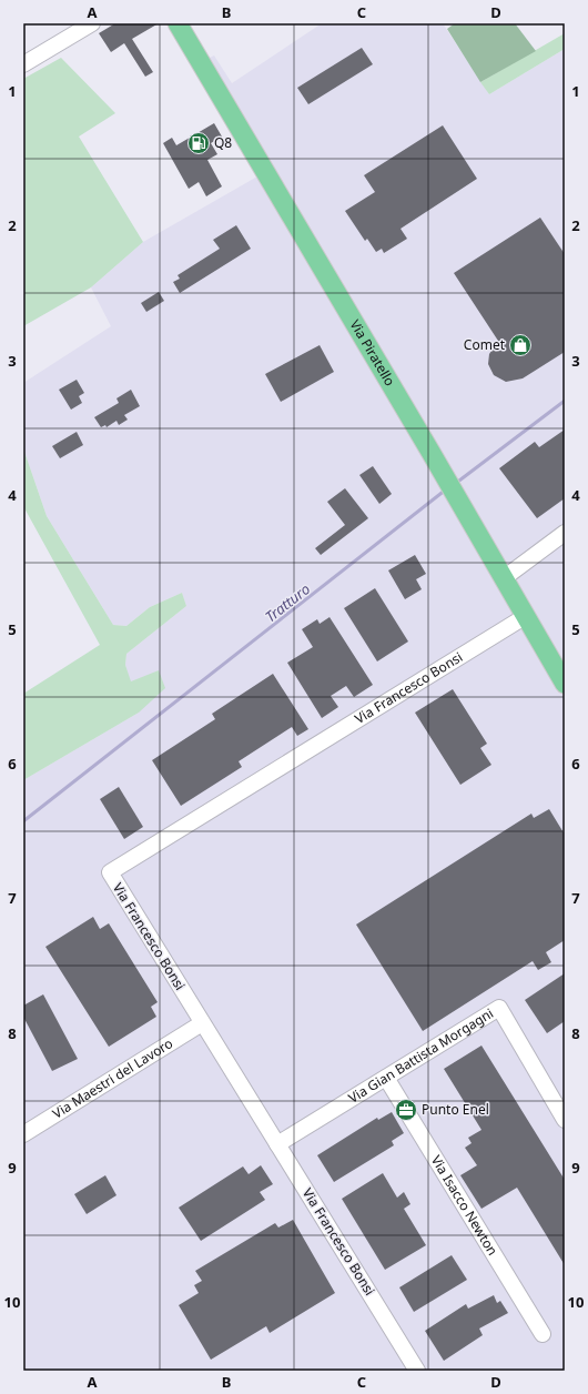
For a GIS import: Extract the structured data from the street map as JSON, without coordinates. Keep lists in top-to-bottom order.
{
  "streets": {
    "main road": ["Via Piratello"],
    "street": [
      "Via Francesco Bonsi",
      "Via Gian Battista Morgagni",
      "Via Maestri del Lavoro",
      "Via Isacco Newton"
    ]
  },
  "crossings": [
    ["Via Piratello", "Via Francesco Bonsi"],
    ["Via Francesco Bonsi", "Via Gian Battista Morgagni"],
    ["Via Francesco Bonsi", "Via Maestri del Lavoro"],
    ["Via Gian Battista Morgagni", "Via Isacco Newton"]
  ],
  "water": ["Tratturo"],
  "places": {
    "fuel station": ["Q8"],
    "shop": ["Comet"],
    "office": ["Punto Enel"]
  },
  "grid": {
    "columns": [
      "A",
      "B",
      "C",
      "D"
    ],
    "rows": [
      "1",
      "2",
      "3",
      "4",
      "5",
      "6",
      "7",
      "8",
      "9",
      "10"
    ]
  }
}
